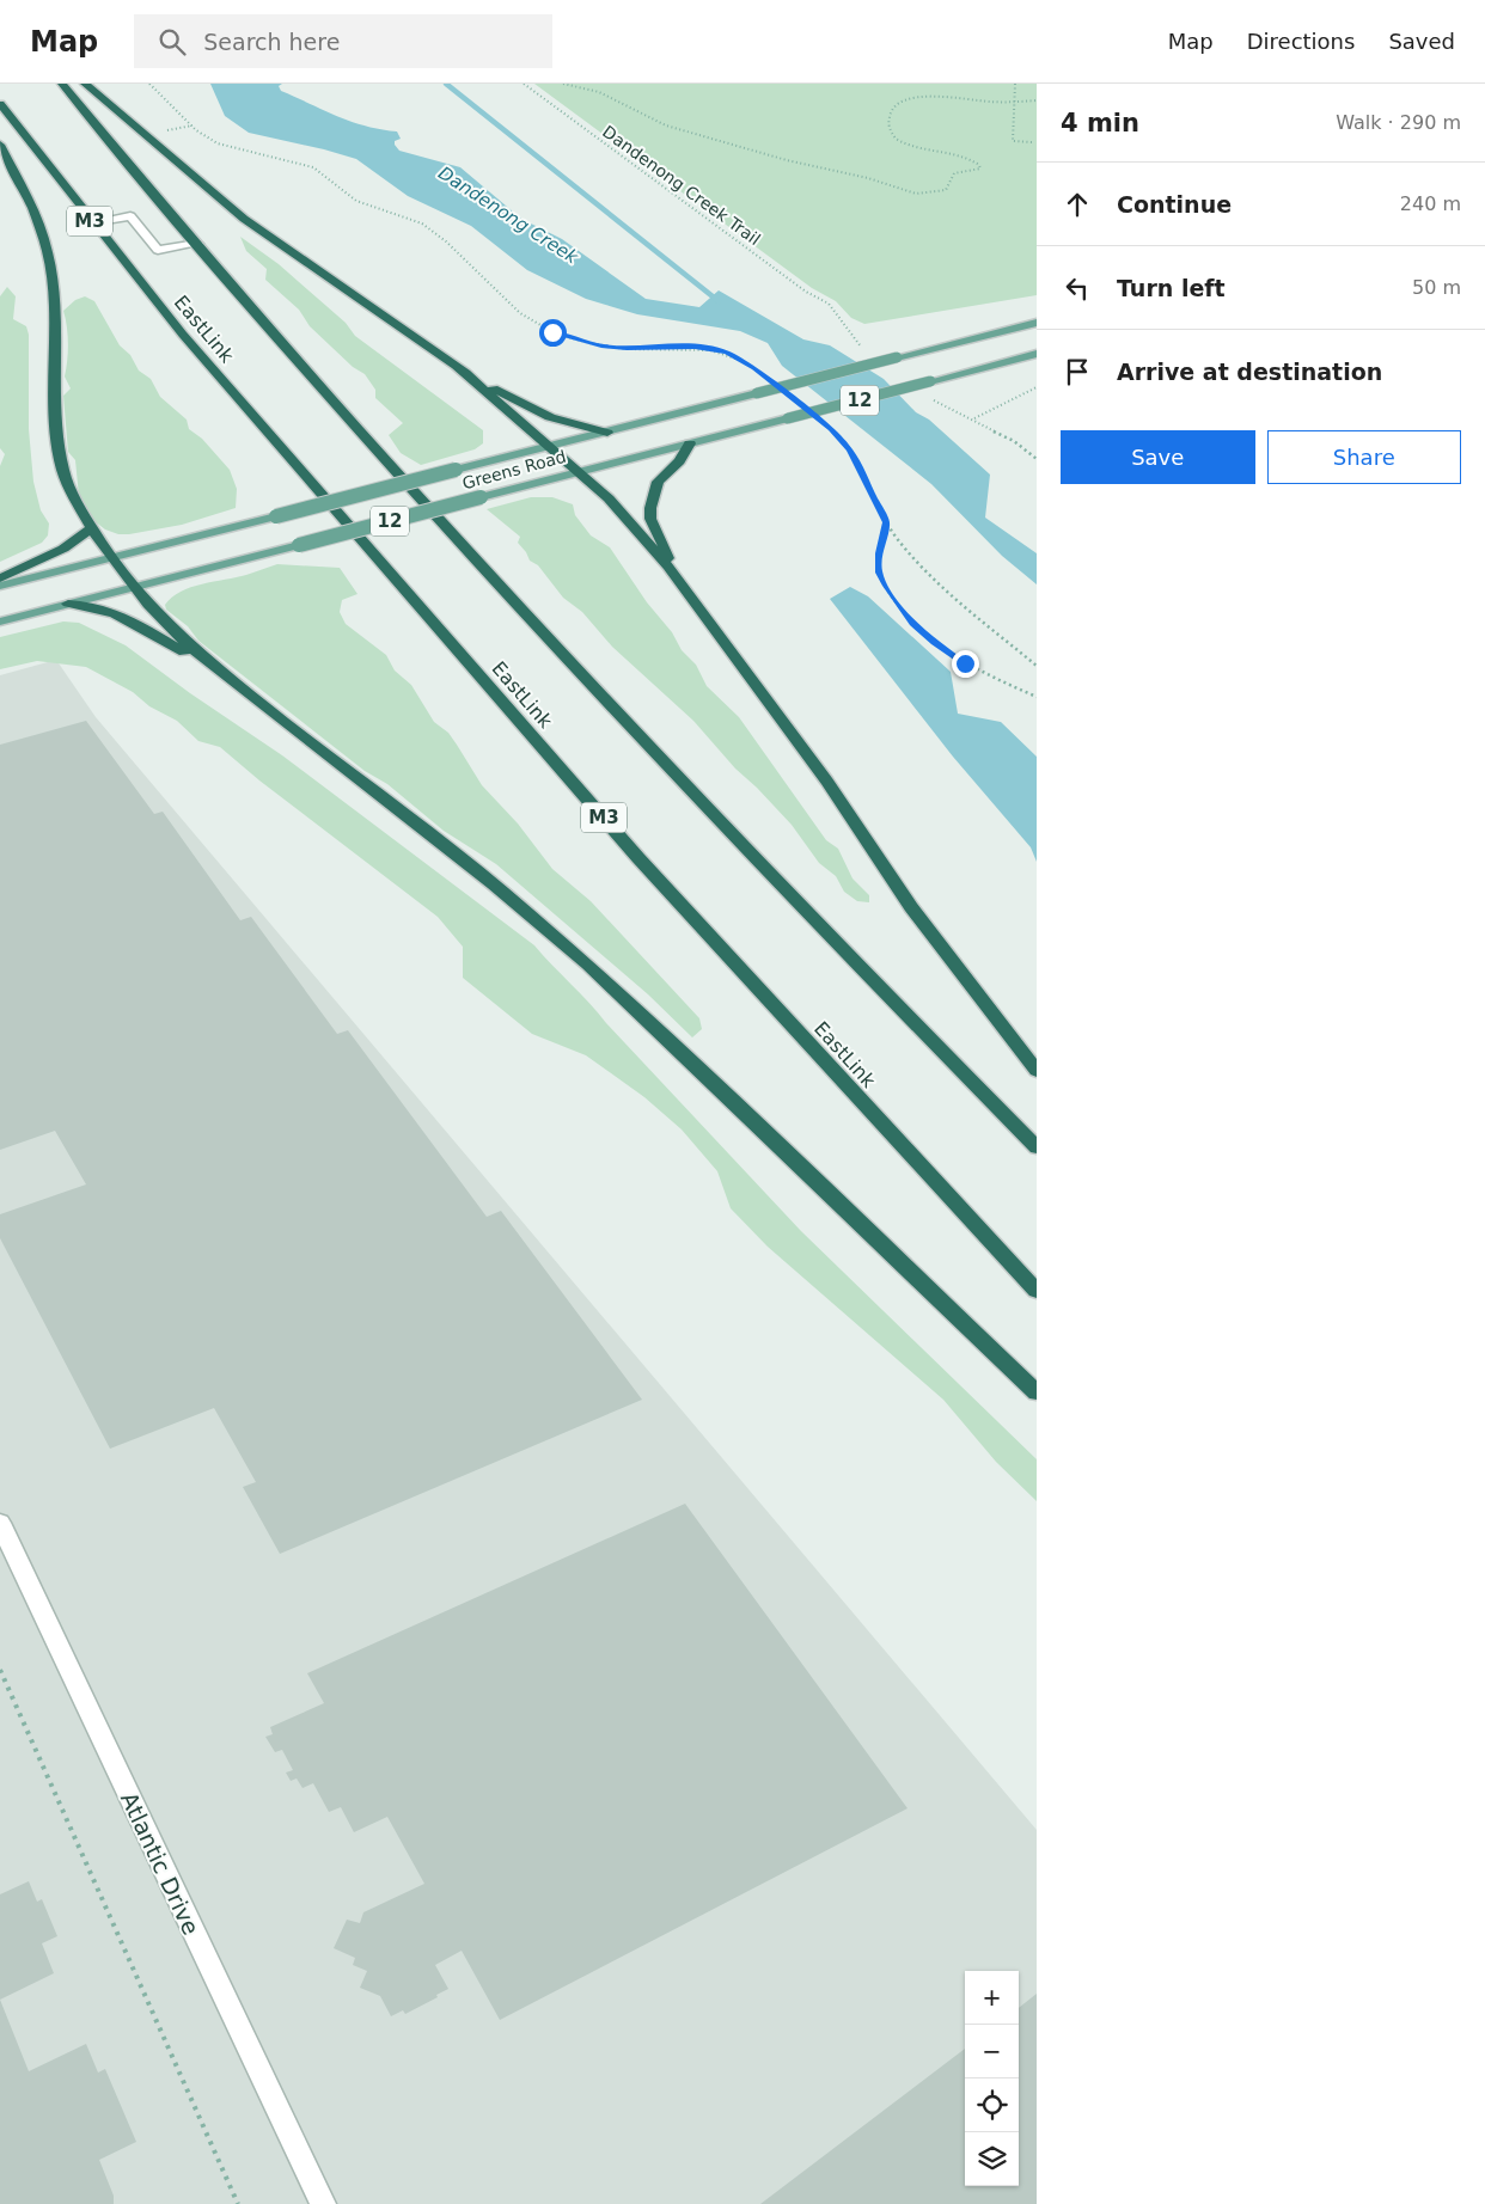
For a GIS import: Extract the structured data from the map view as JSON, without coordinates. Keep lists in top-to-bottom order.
{
  "streets": {
    "highway": ["M3", "EastLink"],
    "main road": ["12", "Greens Road"],
    "street": ["Atlantic Drive"],
    "path": ["Dandenong Creek Trail"]
  },
  "water": ["Dandenong Creek"],
  "page": {
    "header": "Map",
    "search": "Search here",
    "nav": ["Map", "Directions", "Saved"],
    "heading": ["4 min", "Walk · 290 m"],
    "list": [
      ["Continue", "240 m"],
      ["Turn left", "50 m"],
      "Arrive at destination"
    ],
    "buttons": ["Save", "Share"],
    "map_buttons": ["+", "−"]
  }
}
